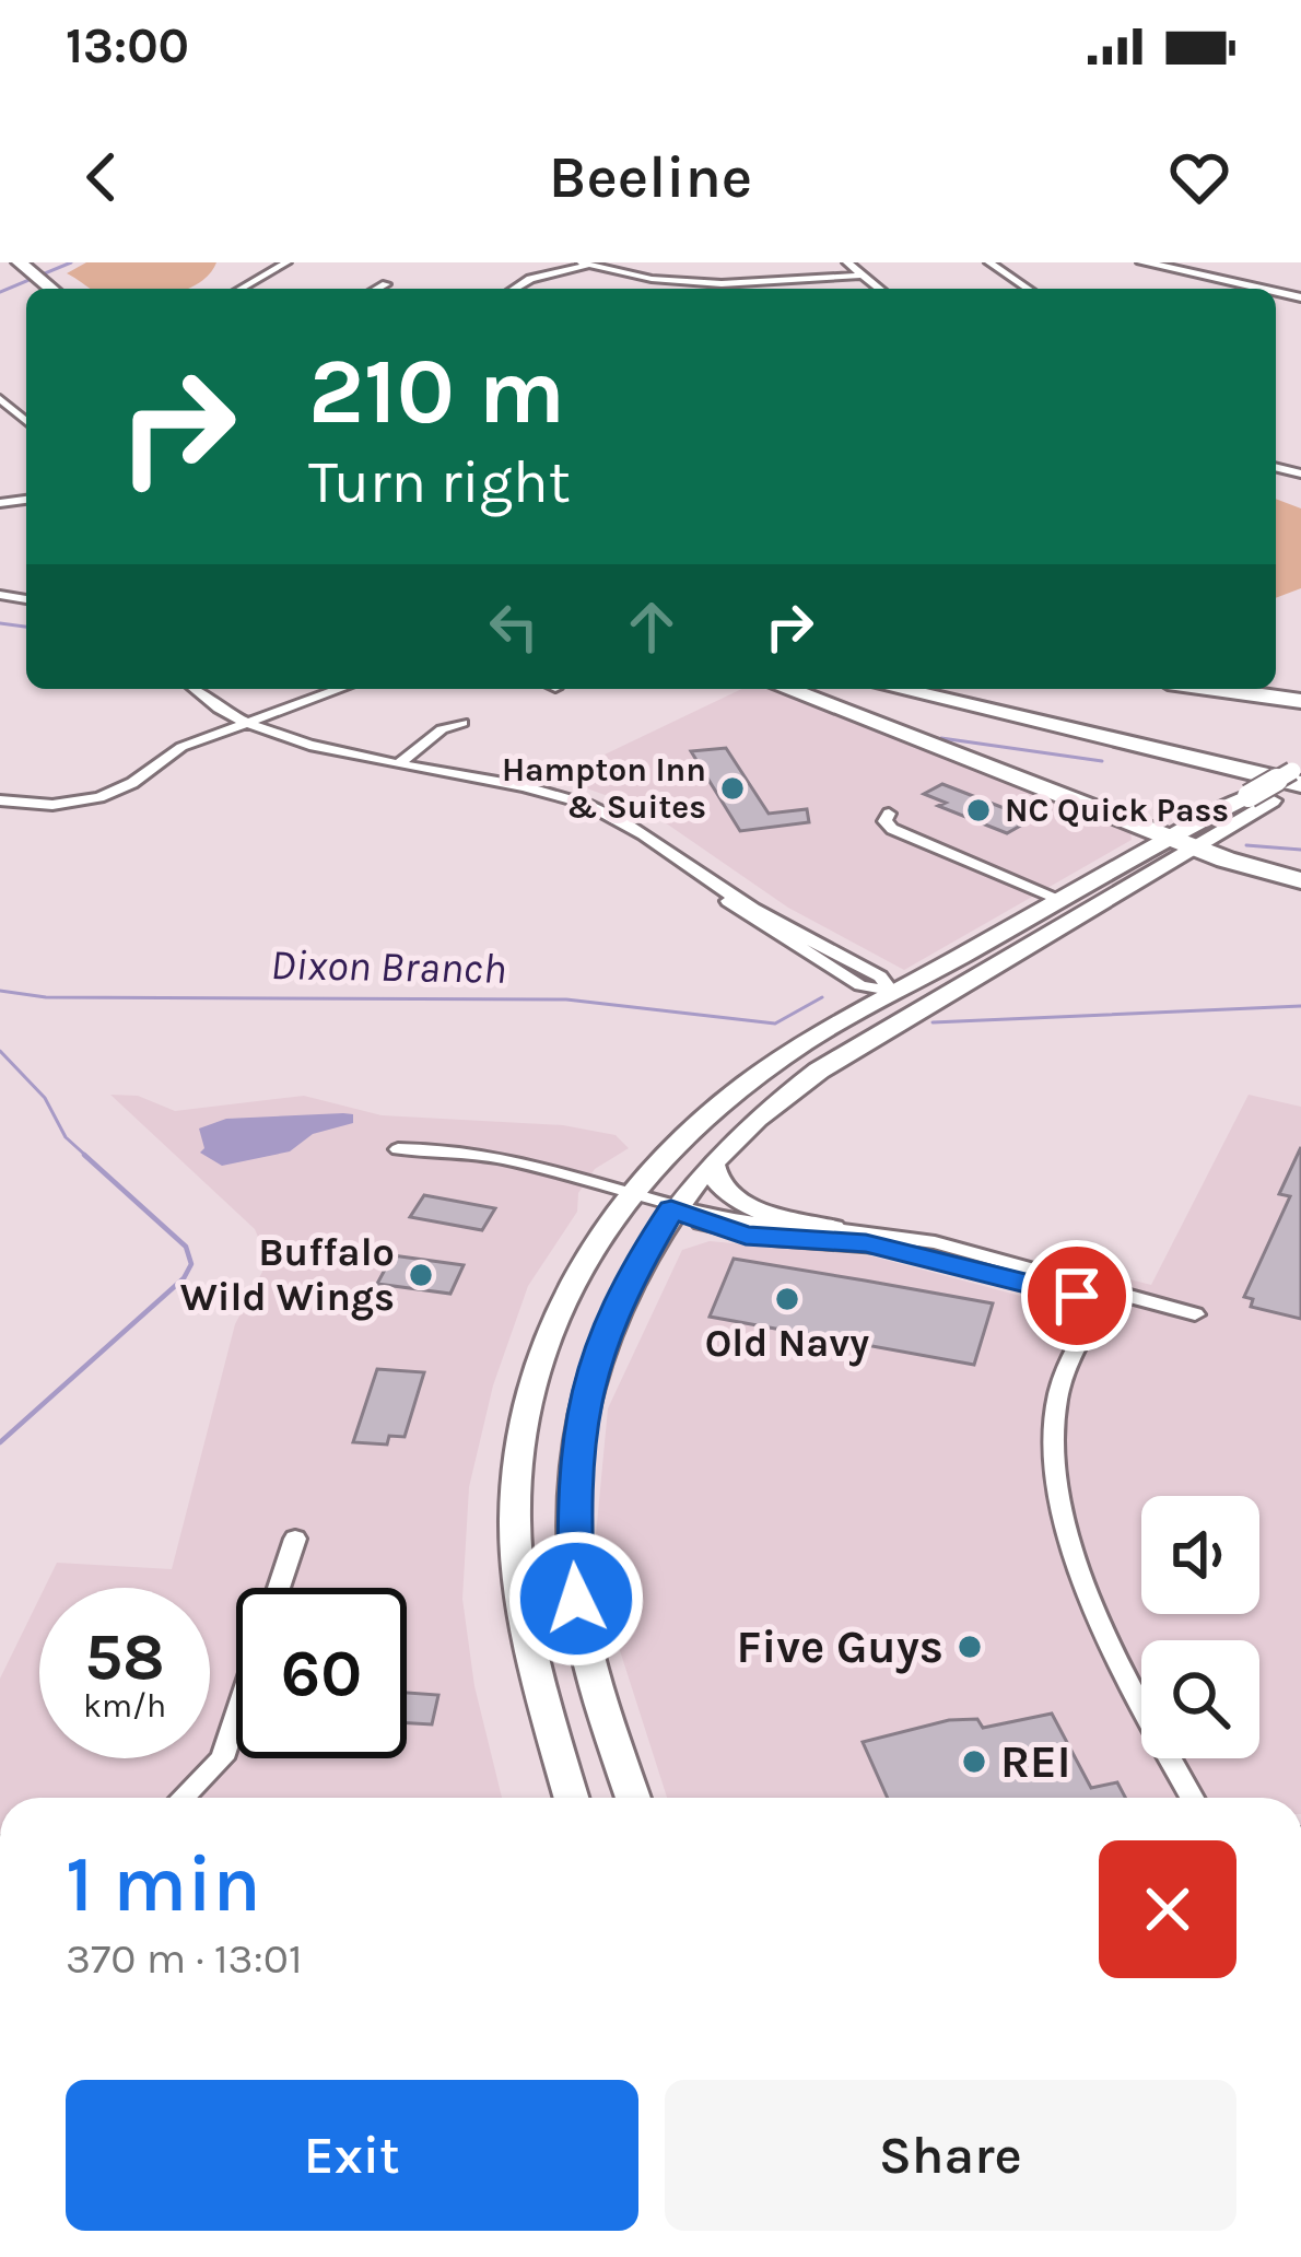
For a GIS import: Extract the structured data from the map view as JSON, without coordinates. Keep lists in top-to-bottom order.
{
  "water": ["Dixon Branch"],
  "places": [
    "Hampton Inn & Suites",
    "NC Quick Pass",
    "Buffalo Wild Wings",
    "Old Navy",
    "Five Guys",
    "REI"
  ],
  "page": {
    "status": "13:00",
    "header": "Beeline",
    "turn": ["210 m", "Turn right"],
    "speed": "58 km/h",
    "limit": "60",
    "heading": ["1 min", "370 m · 13:01"],
    "buttons": ["Exit", "Share"]
  }
}
